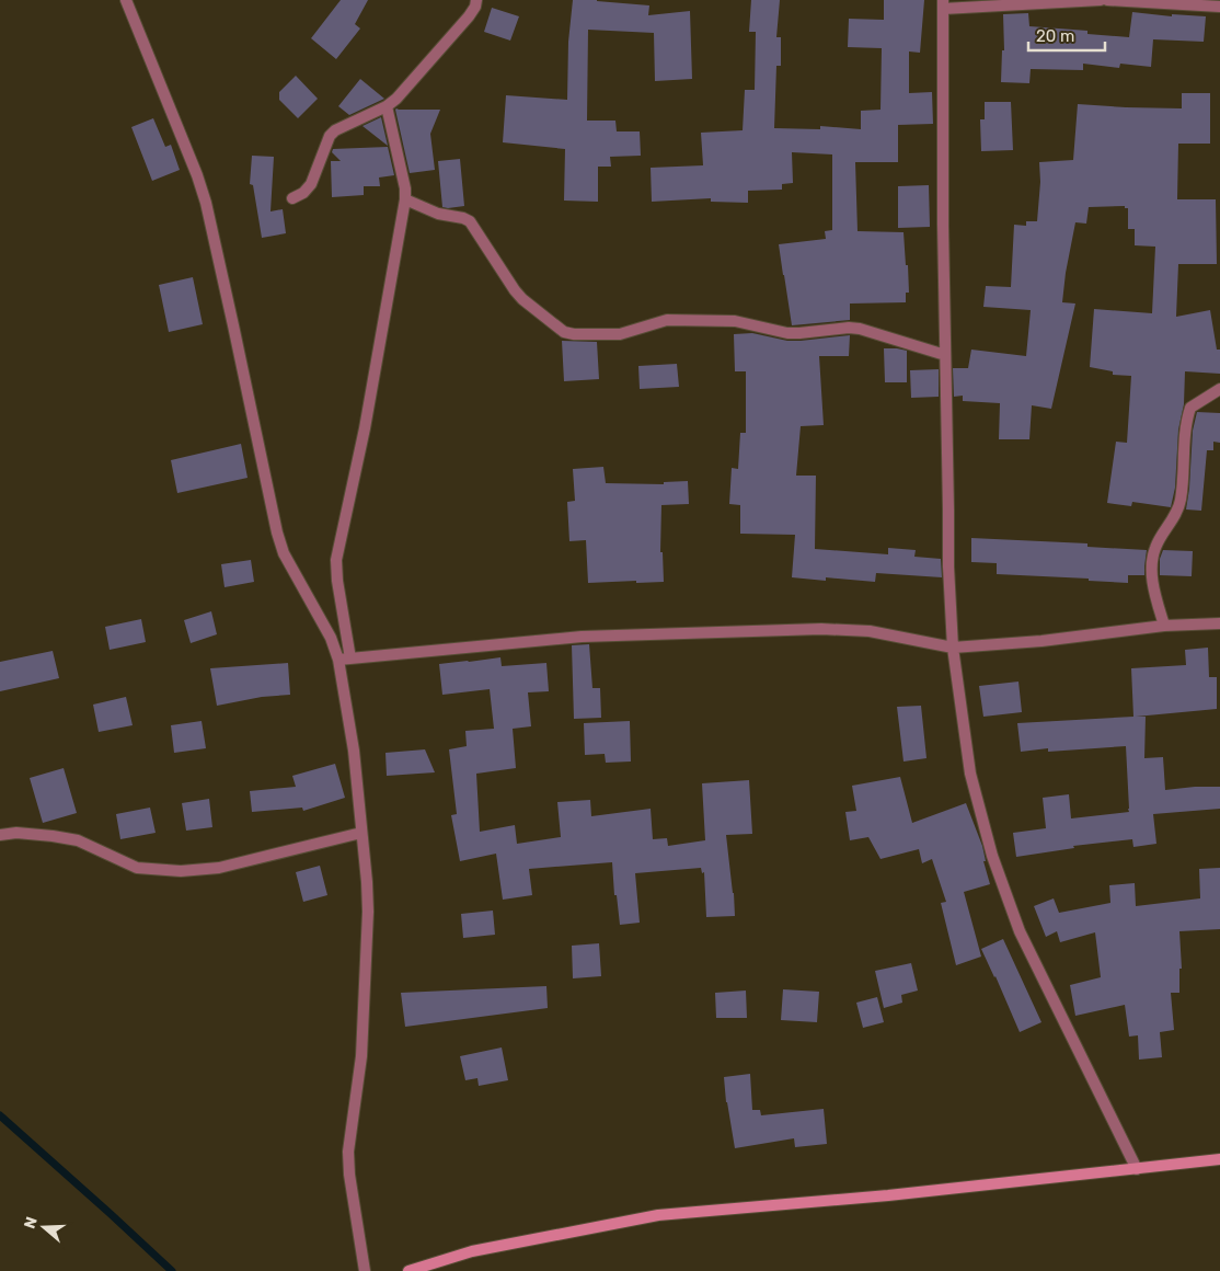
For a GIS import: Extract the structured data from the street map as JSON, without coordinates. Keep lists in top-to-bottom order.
{
  "scale_bar": "20 m",
  "north": "left"
}
